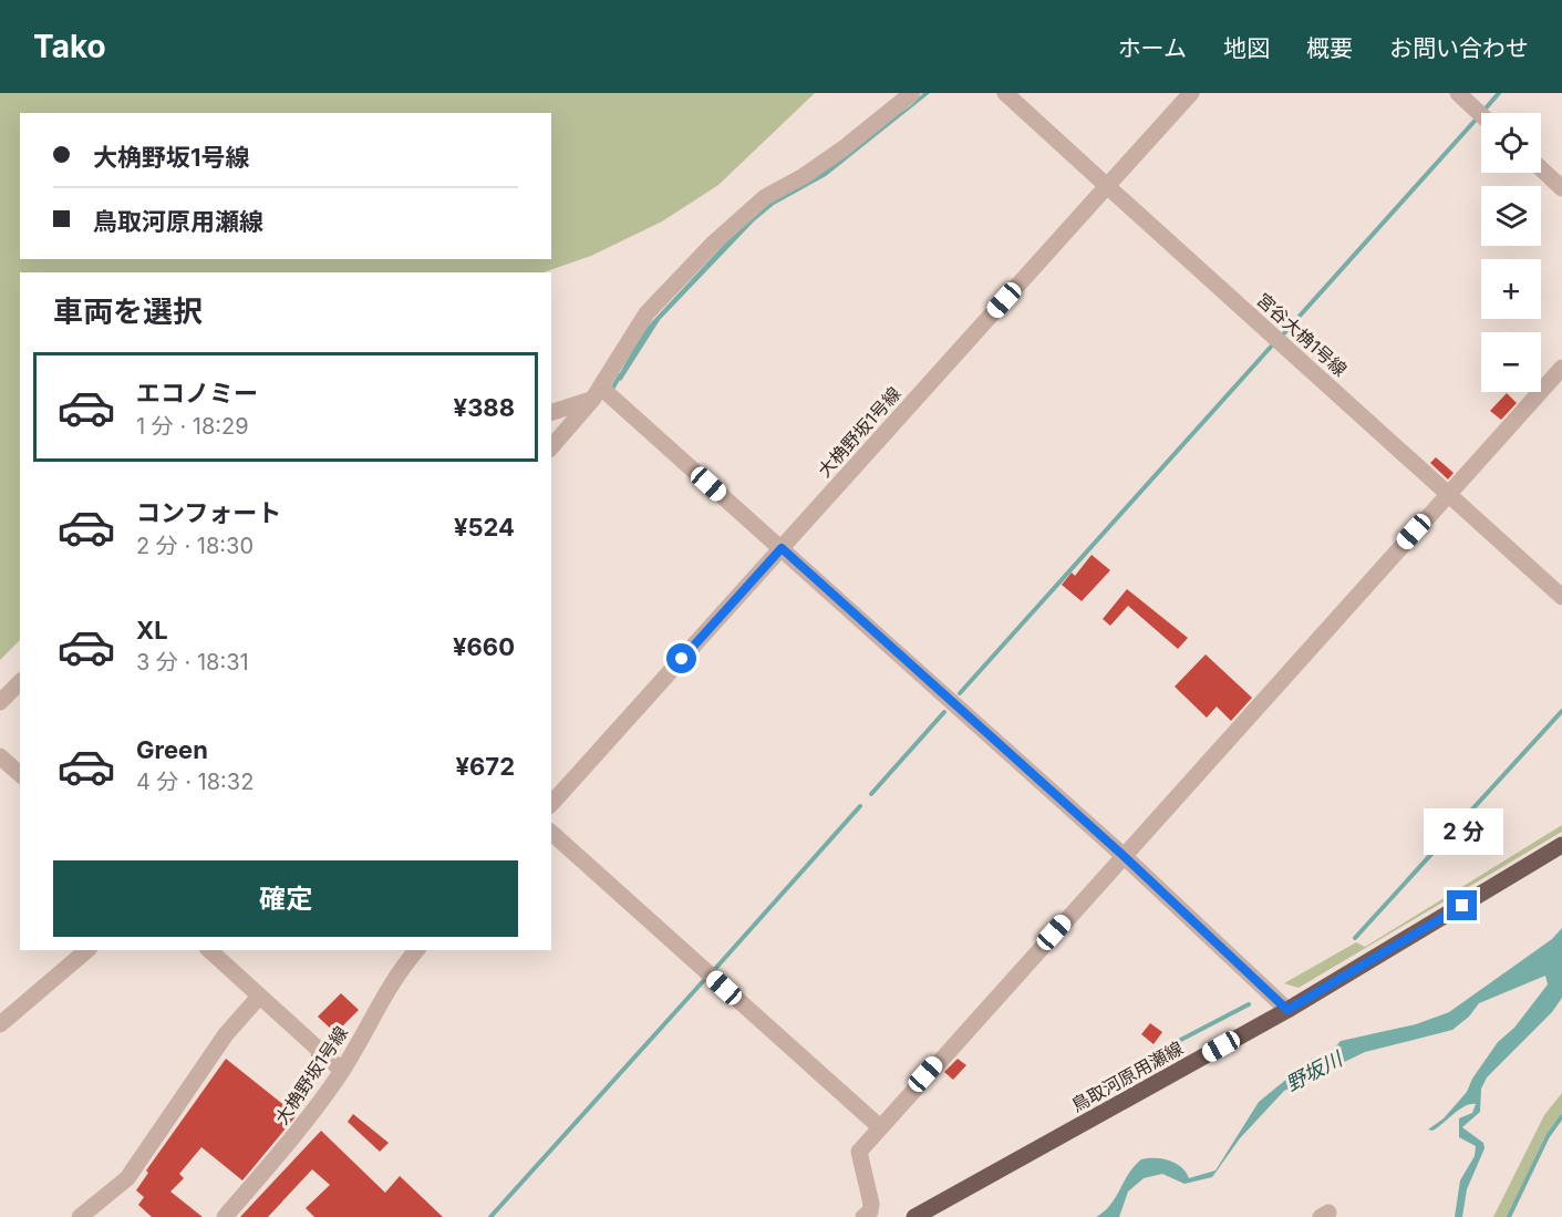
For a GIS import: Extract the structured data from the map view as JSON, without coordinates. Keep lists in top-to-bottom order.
{
  "streets": {
    "main road": ["鳥取河原用瀬線"],
    "street": ["宮谷大桷1号線", "大桷野坂1号線"]
  },
  "crossings": [
    ["宮谷大桷1号線", "大桷野坂1号線"]
  ],
  "water": ["野坂川"],
  "page": {
    "header": "Tako",
    "nav": [
      "ホーム",
      "地図",
      "概要",
      "お問い合わせ"
    ],
    "map_buttons": ["+", "−"],
    "banner": ["大桷野坂1号線", "鳥取河原用瀬線"],
    "heading": "車両を選択",
    "list": [
      {
        "name": "エコノミー",
        "note": "1 分 · 18:29",
        "value": "¥388"
      },
      {
        "name": "コンフォート",
        "note": "2 分 · 18:30",
        "value": "¥524"
      },
      {
        "name": "XL",
        "note": "3 分 · 18:31",
        "value": "¥660"
      },
      {
        "name": "Green",
        "note": "4 分 · 18:32",
        "value": "¥672"
      }
    ],
    "bubble": "2 分",
    "buttons": "確定"
  }
}
